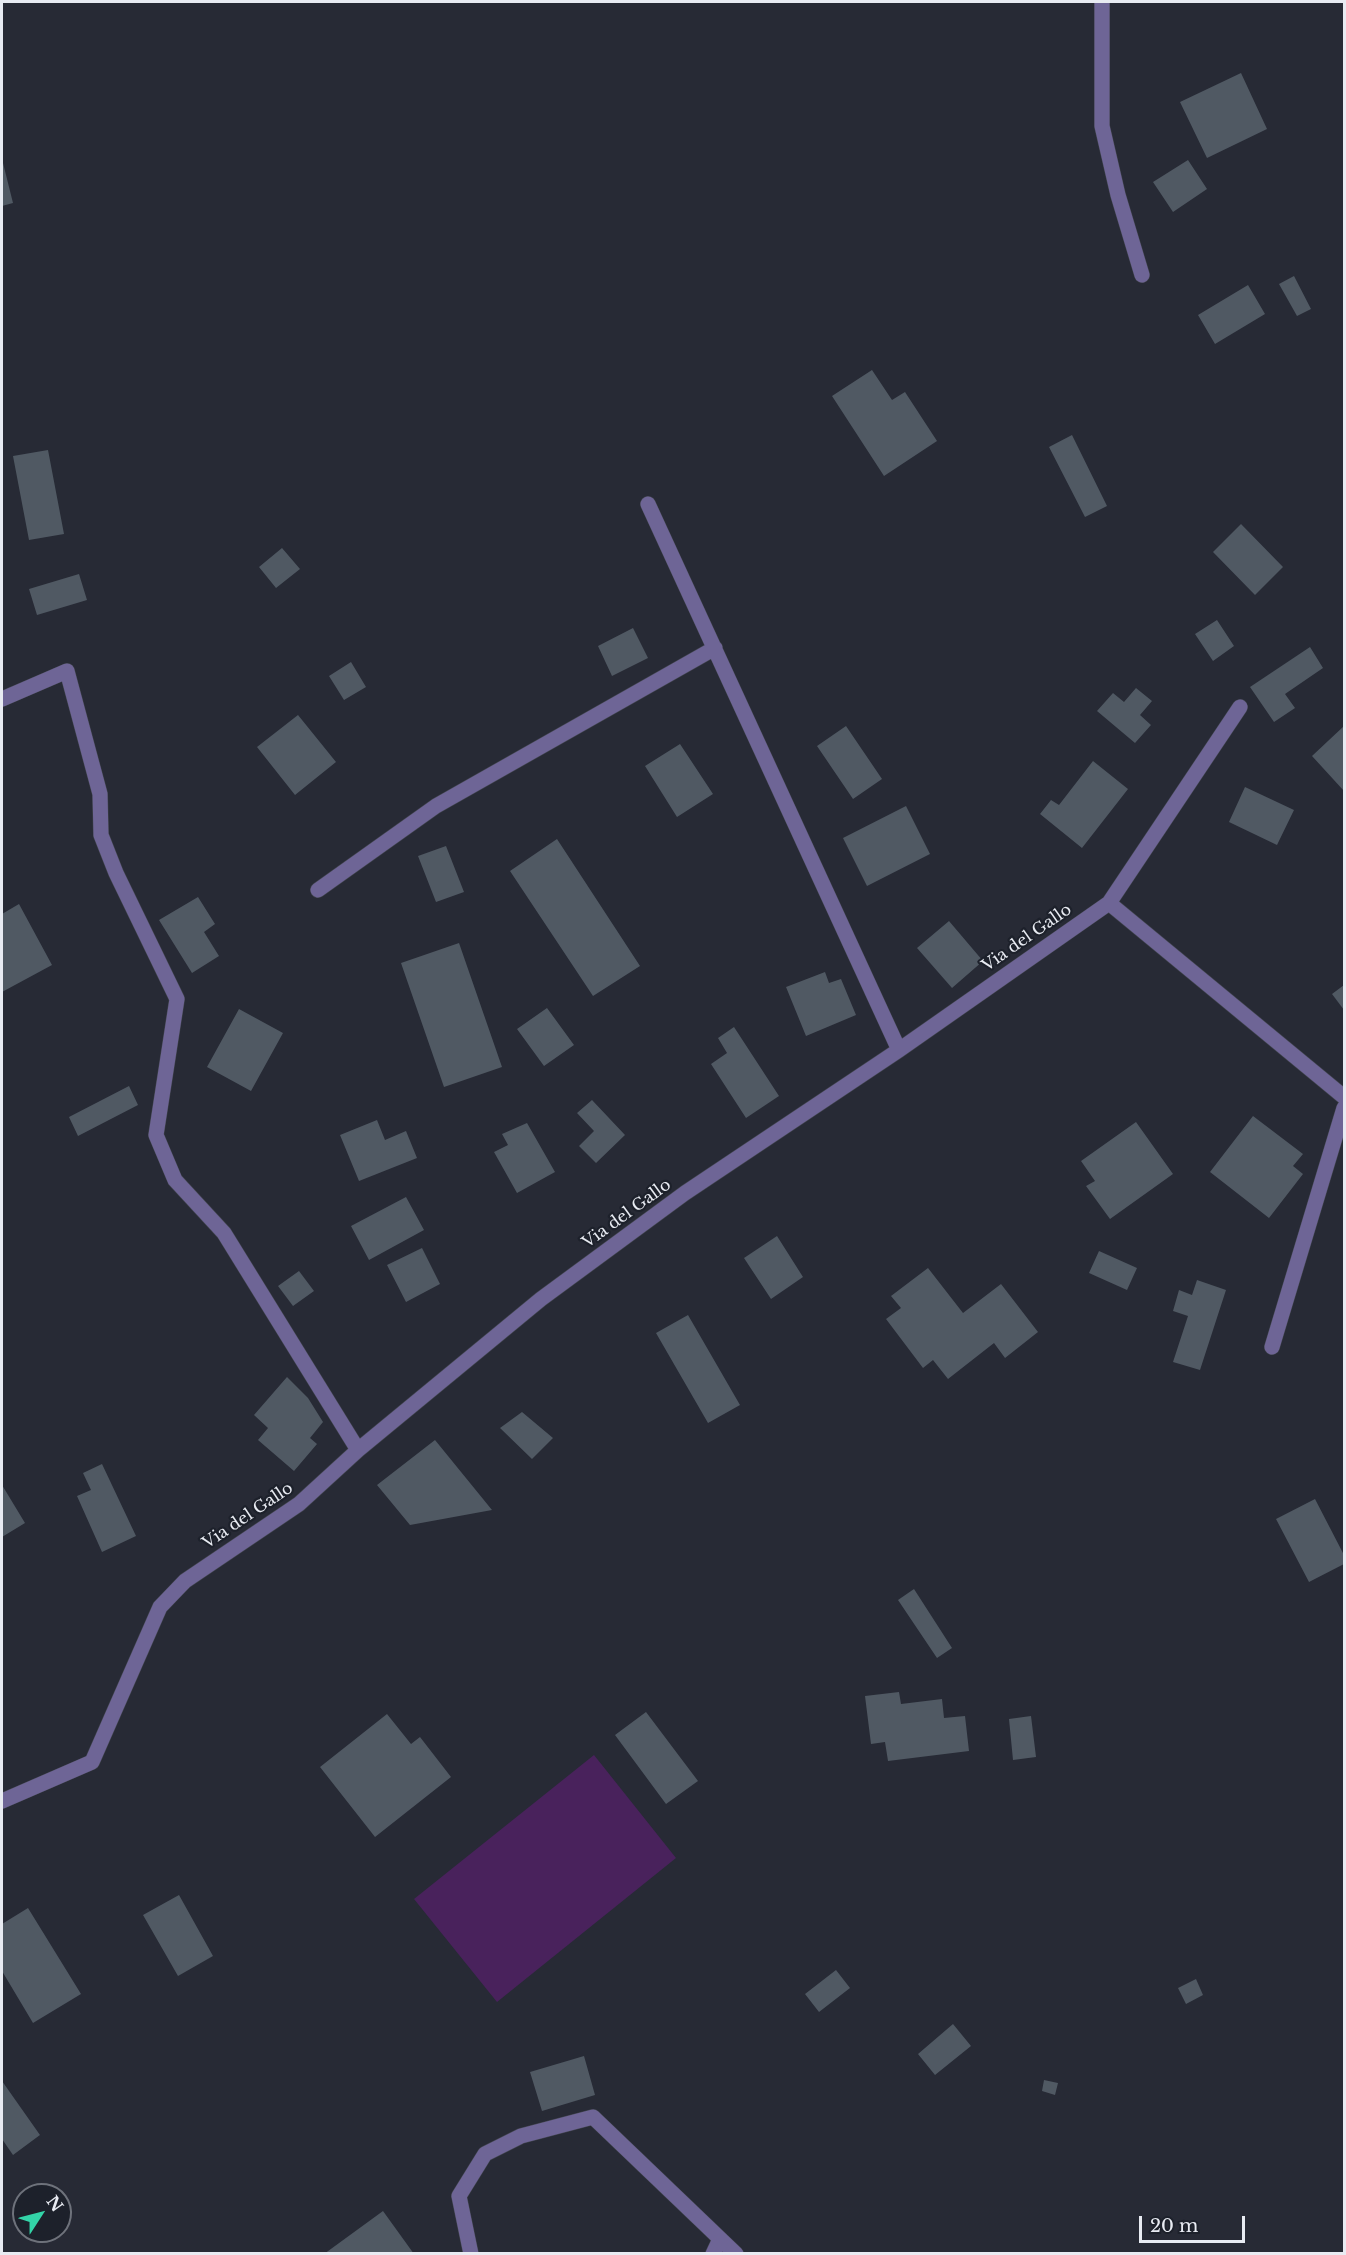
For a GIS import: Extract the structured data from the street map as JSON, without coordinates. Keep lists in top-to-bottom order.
{
  "streets": {
    "street": ["Via del Gallo"]
  },
  "scale_bar": "20 m",
  "north": "top right"
}
